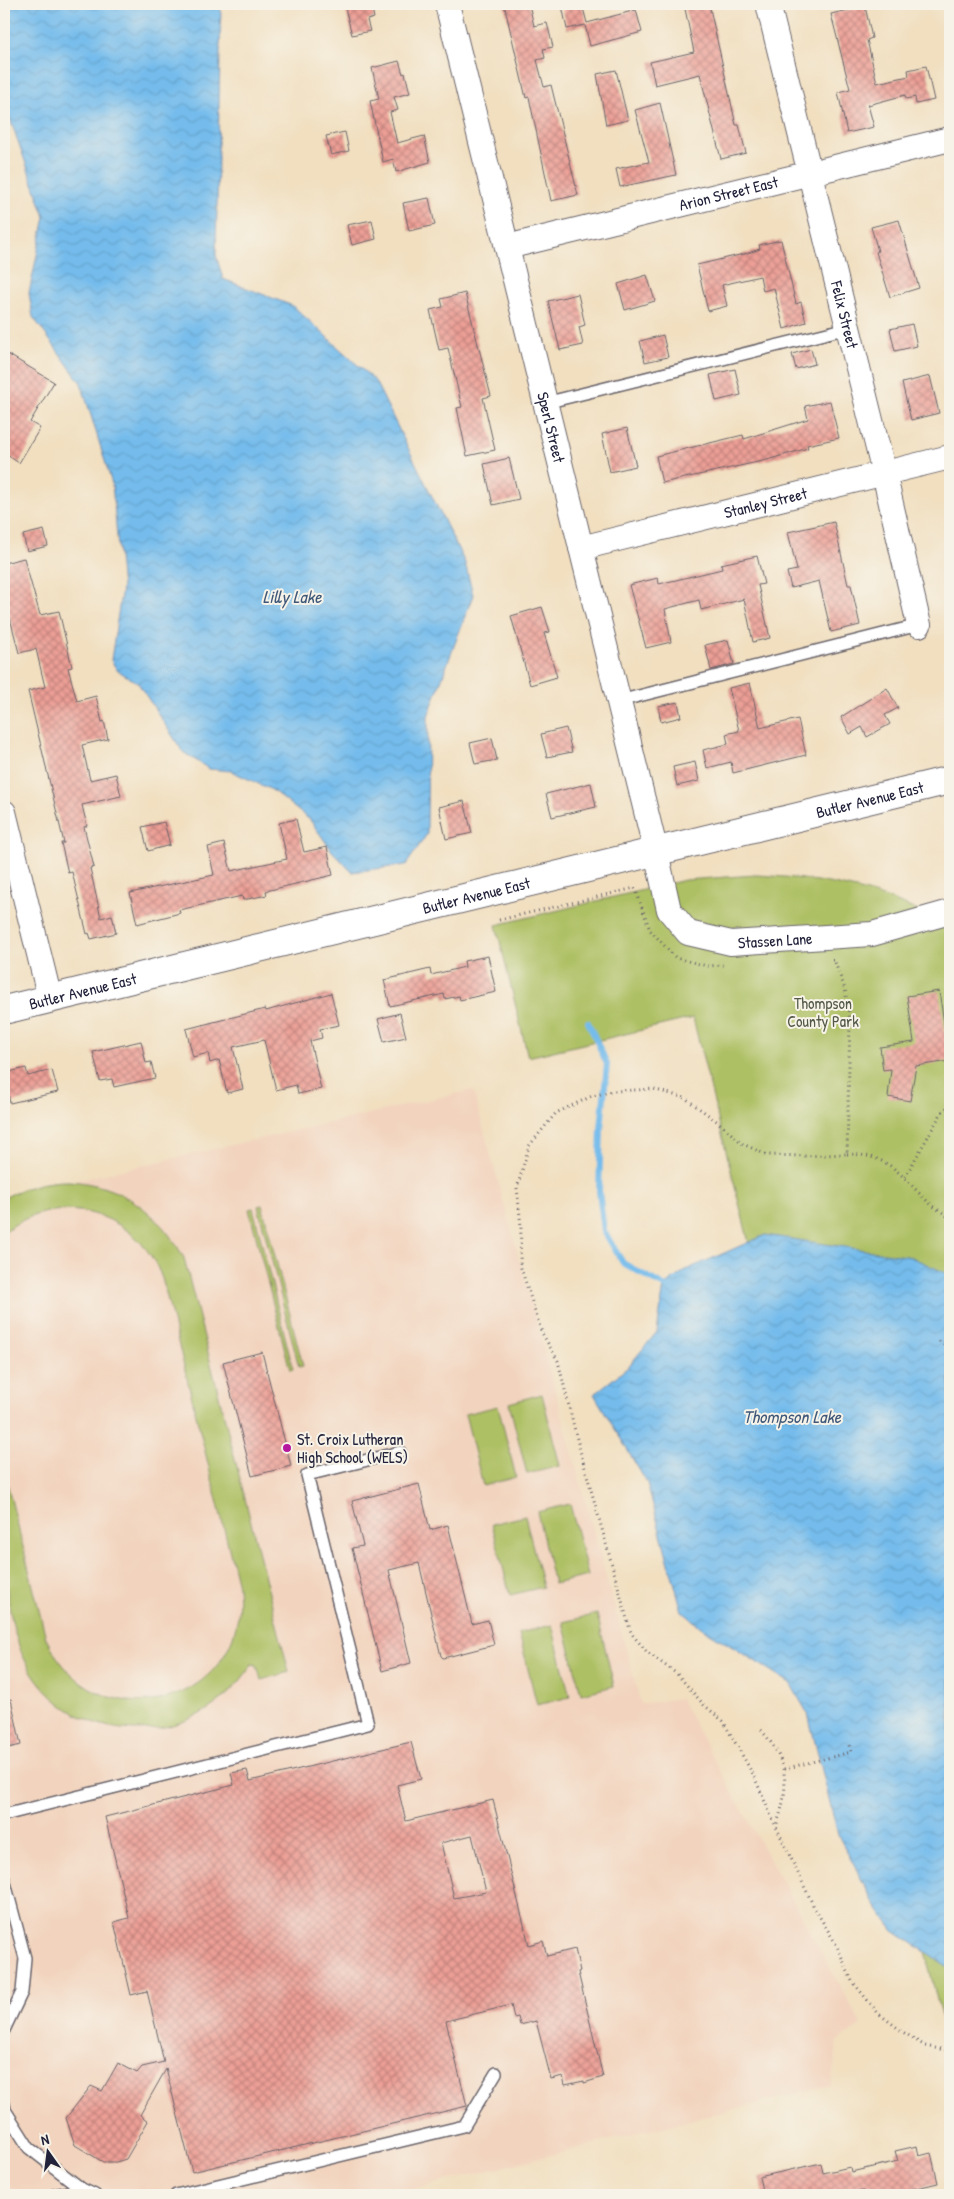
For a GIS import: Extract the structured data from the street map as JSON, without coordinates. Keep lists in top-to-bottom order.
{
  "streets": {
    "street": [
      "Arion Street East",
      "Felix Street",
      "Sperl Street",
      "Stanley Street",
      "Butler Avenue East",
      "Stassen Lane"
    ]
  },
  "crossings": [
    ["Arion Street East", "Felix Street"],
    ["Arion Street East", "Sperl Street"],
    ["Felix Street", "Stanley Street"],
    ["Sperl Street", "Stanley Street"],
    ["Sperl Street", "Butler Avenue East"],
    ["Sperl Street", "Stassen Lane"],
    ["Butler Avenue East", "Stassen Lane"]
  ],
  "water": ["Lilly Lake", "Thompson Lake"],
  "parks": ["Thompson County Park"],
  "places": ["St. Croix Lutheran High School (WELS)"],
  "north": "top"
}
